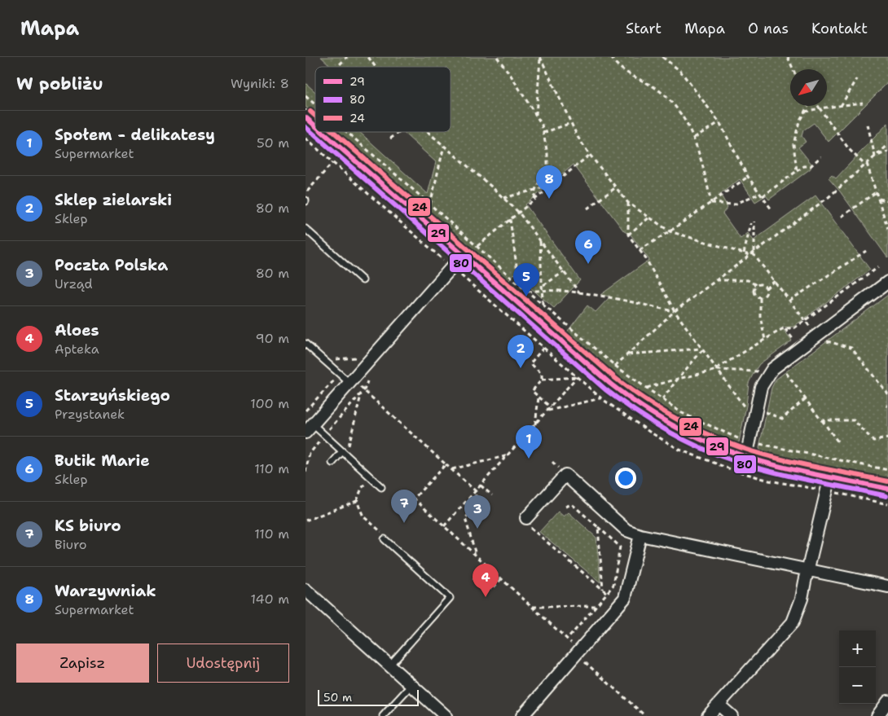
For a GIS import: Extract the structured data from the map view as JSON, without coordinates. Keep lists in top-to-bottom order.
{
  "lines": ["transit line 24", "transit line 29", "transit line 80"],
  "legend": ["29", "80", "24"],
  "scale_bar": "50 m",
  "north": "bottom left",
  "page": {
    "header": "Mapa",
    "nav": [
      "Start",
      "Mapa",
      "O nas",
      "Kontakt"
    ],
    "heading": ["W pobliżu", "Wyniki: 8"],
    "list": [
      {
        "mark": "1",
        "name": "Społem - delikatesy",
        "note": "Supermarket",
        "value": "50 m"
      },
      {
        "mark": "2",
        "name": "Sklep zielarski",
        "note": "Sklep",
        "value": "80 m"
      },
      {
        "mark": "3",
        "name": "Poczta Polska",
        "note": "Urząd",
        "value": "80 m"
      },
      {
        "mark": "4",
        "name": "Aloes",
        "note": "Apteka",
        "value": "90 m"
      },
      {
        "mark": "5",
        "name": "Starzyńskiego",
        "note": "Przystanek",
        "value": "100 m"
      },
      {
        "mark": "6",
        "name": "Butik Marie",
        "note": "Sklep",
        "value": "110 m"
      },
      {
        "mark": "7",
        "name": "KS biuro",
        "note": "Biuro",
        "value": "110 m"
      },
      {
        "mark": "8",
        "name": "Warzywniak",
        "note": "Supermarket",
        "value": "140 m"
      }
    ],
    "pins": [
      "8",
      "6",
      "5",
      "2",
      "1",
      "7",
      "3",
      "4"
    ],
    "map_buttons": ["+", "−"],
    "buttons": ["Zapisz", "Udostępnij"],
    "scale": "50 m"
  }
}
